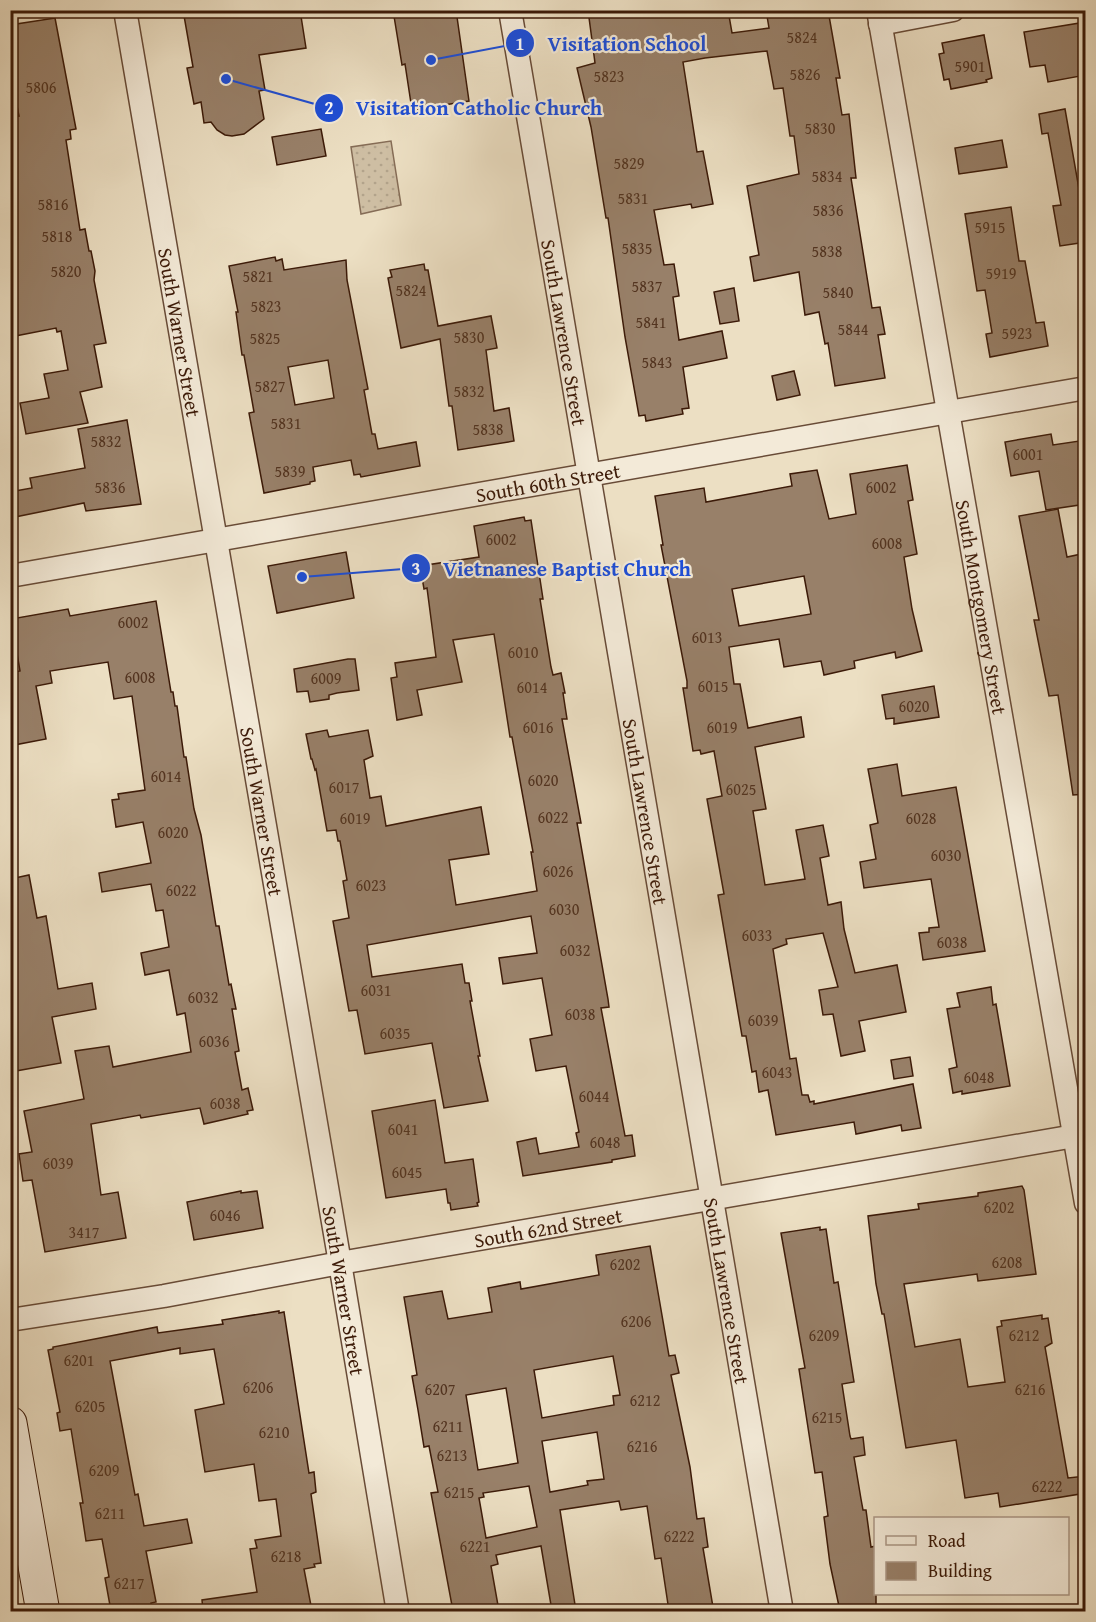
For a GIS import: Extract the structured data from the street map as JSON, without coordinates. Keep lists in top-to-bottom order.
{
  "streets": {
    "street": [
      "South Warner Street",
      "South Lawrence Street",
      "South 60th Street",
      "South Montgomery Street",
      "South 62nd Street"
    ]
  },
  "crossings": [
    ["South Warner Street", "South 60th Street"],
    ["South Warner Street", "South 62nd Street"],
    ["South Lawrence Street", "South 60th Street"],
    ["South Lawrence Street", "South 62nd Street"],
    ["South 60th Street", "South Montgomery Street"],
    ["South Montgomery Street", "South 62nd Street"]
  ],
  "places": ["Visitation School", "Visitation Catholic Church", "Vietnanese Baptist Church"],
  "house_numbers": [
    "5824",
    "5901",
    "5826",
    "5823",
    "5806",
    "5830",
    "5829",
    "5834",
    "5831",
    "5816",
    "5836",
    "5915",
    "5818",
    "5835",
    "5838",
    "5820",
    "5919",
    "5821",
    "5837",
    "5824",
    "5840",
    "5823",
    "5841",
    "5844",
    "5923",
    "5830",
    "5825",
    "5843",
    "5827",
    "5832",
    "5831",
    "5838",
    "5832",
    "6001",
    "5839",
    "5836",
    "6002",
    "6002",
    "6008",
    "6002",
    "6013",
    "6010",
    "6008",
    "6009",
    "6015",
    "6014",
    "6020",
    "6016",
    "6019",
    "6014",
    "6020",
    "6017",
    "6025",
    "6022",
    "6019",
    "6028",
    "6020",
    "6030",
    "6026",
    "6023",
    "6022",
    "6030",
    "6033",
    "6038",
    "6032",
    "6031",
    "6032",
    "6038",
    "6039",
    "6035",
    "6036",
    "6043",
    "6048",
    "6044",
    "6038",
    "6041",
    "6048",
    "6039",
    "6045",
    "6202",
    "6046",
    "3417",
    "6208",
    "6202",
    "6206",
    "6209",
    "6212",
    "6201",
    "6206",
    "6207",
    "6216",
    "6212",
    "6205",
    "6215",
    "6211",
    "6210",
    "6216",
    "6213",
    "6209",
    "6222",
    "6215",
    "6211",
    "6222",
    "6221",
    "6218",
    "6217"
  ],
  "legend": ["Road", "Building"]
}
